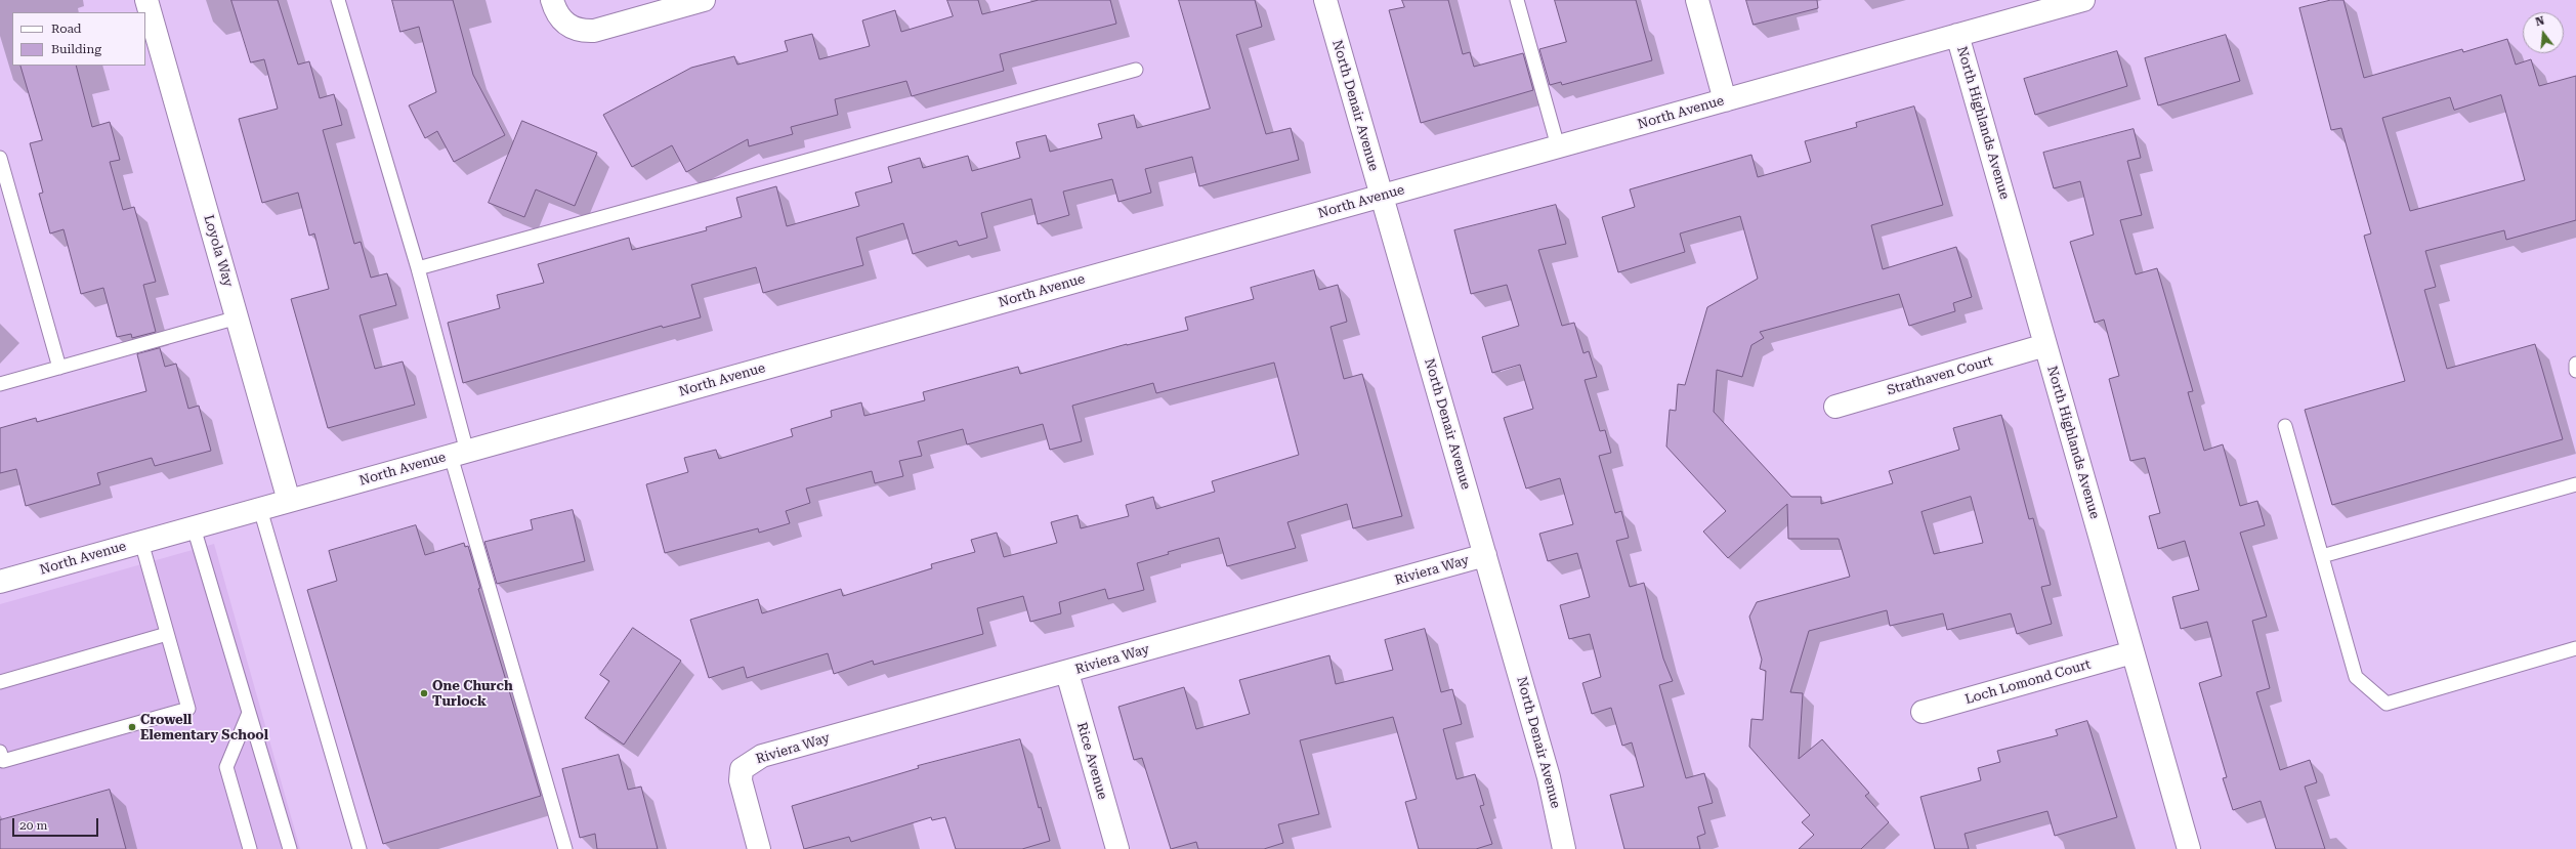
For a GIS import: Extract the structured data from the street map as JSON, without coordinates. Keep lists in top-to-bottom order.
{
  "streets": {
    "street": [
      "North Denair Avenue",
      "North Avenue",
      "North Highlands Avenue",
      "Loyola Way",
      "Strathaven Court",
      "Riviera Way",
      "Loch Lomond Court",
      "Rice Avenue"
    ]
  },
  "crossings": [
    ["North Denair Avenue", "North Avenue"],
    ["North Denair Avenue", "Riviera Way"],
    ["North Avenue", "North Highlands Avenue"],
    ["North Avenue", "Loyola Way"],
    ["North Highlands Avenue", "Strathaven Court"],
    ["North Highlands Avenue", "Loch Lomond Court"],
    ["Riviera Way", "Rice Avenue"]
  ],
  "places": ["One Church Turlock", "Crowell Elementary School"],
  "legend": ["Road", "Building"],
  "scale_bar": "20 m",
  "north": "top"
}
